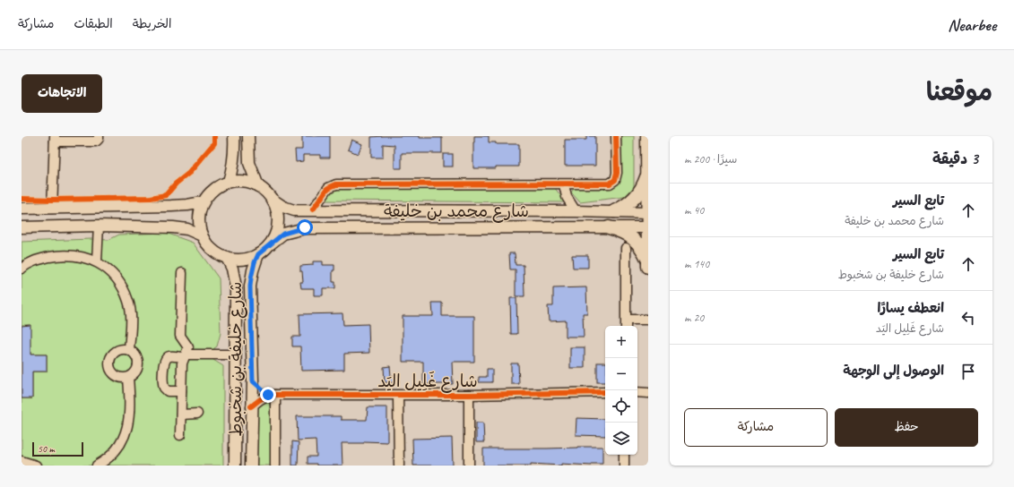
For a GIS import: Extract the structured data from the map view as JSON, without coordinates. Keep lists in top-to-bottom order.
{
  "streets": {
    "main road": ["شارع محمد بن خليفة", "شارع خليفة بن شخبوط"],
    "street": ["شارع غَلِيل اليَد"]
  },
  "crossings": [
    ["شارع محمد بن خليفة", "شارع خليفة بن شخبوط"]
  ],
  "scale_bar": "50 m",
  "page": {
    "header": "Nearbee",
    "nav": ["الخريطة", "الطبقات", "مشاركة"],
    "title": "موقعنا",
    "buttons": [
      "الاتجاهات",
      ["حفظ", "مشاركة"]
    ],
    "heading": ["3 دقيقة", "سيرًا · 200 m"],
    "list": [
      ["تابع السير", "شارع محمد بن خليفة", "40 m"],
      ["تابع السير", "شارع خليفة بن شخبوط", "140 m"],
      ["انعطف يسارًا", "شارع غَلِيل اليَد", "20 m"],
      "الوصول إلى الوجهة"
    ],
    "map_buttons": ["+", "−"],
    "scale": "50 m"
  }
}
